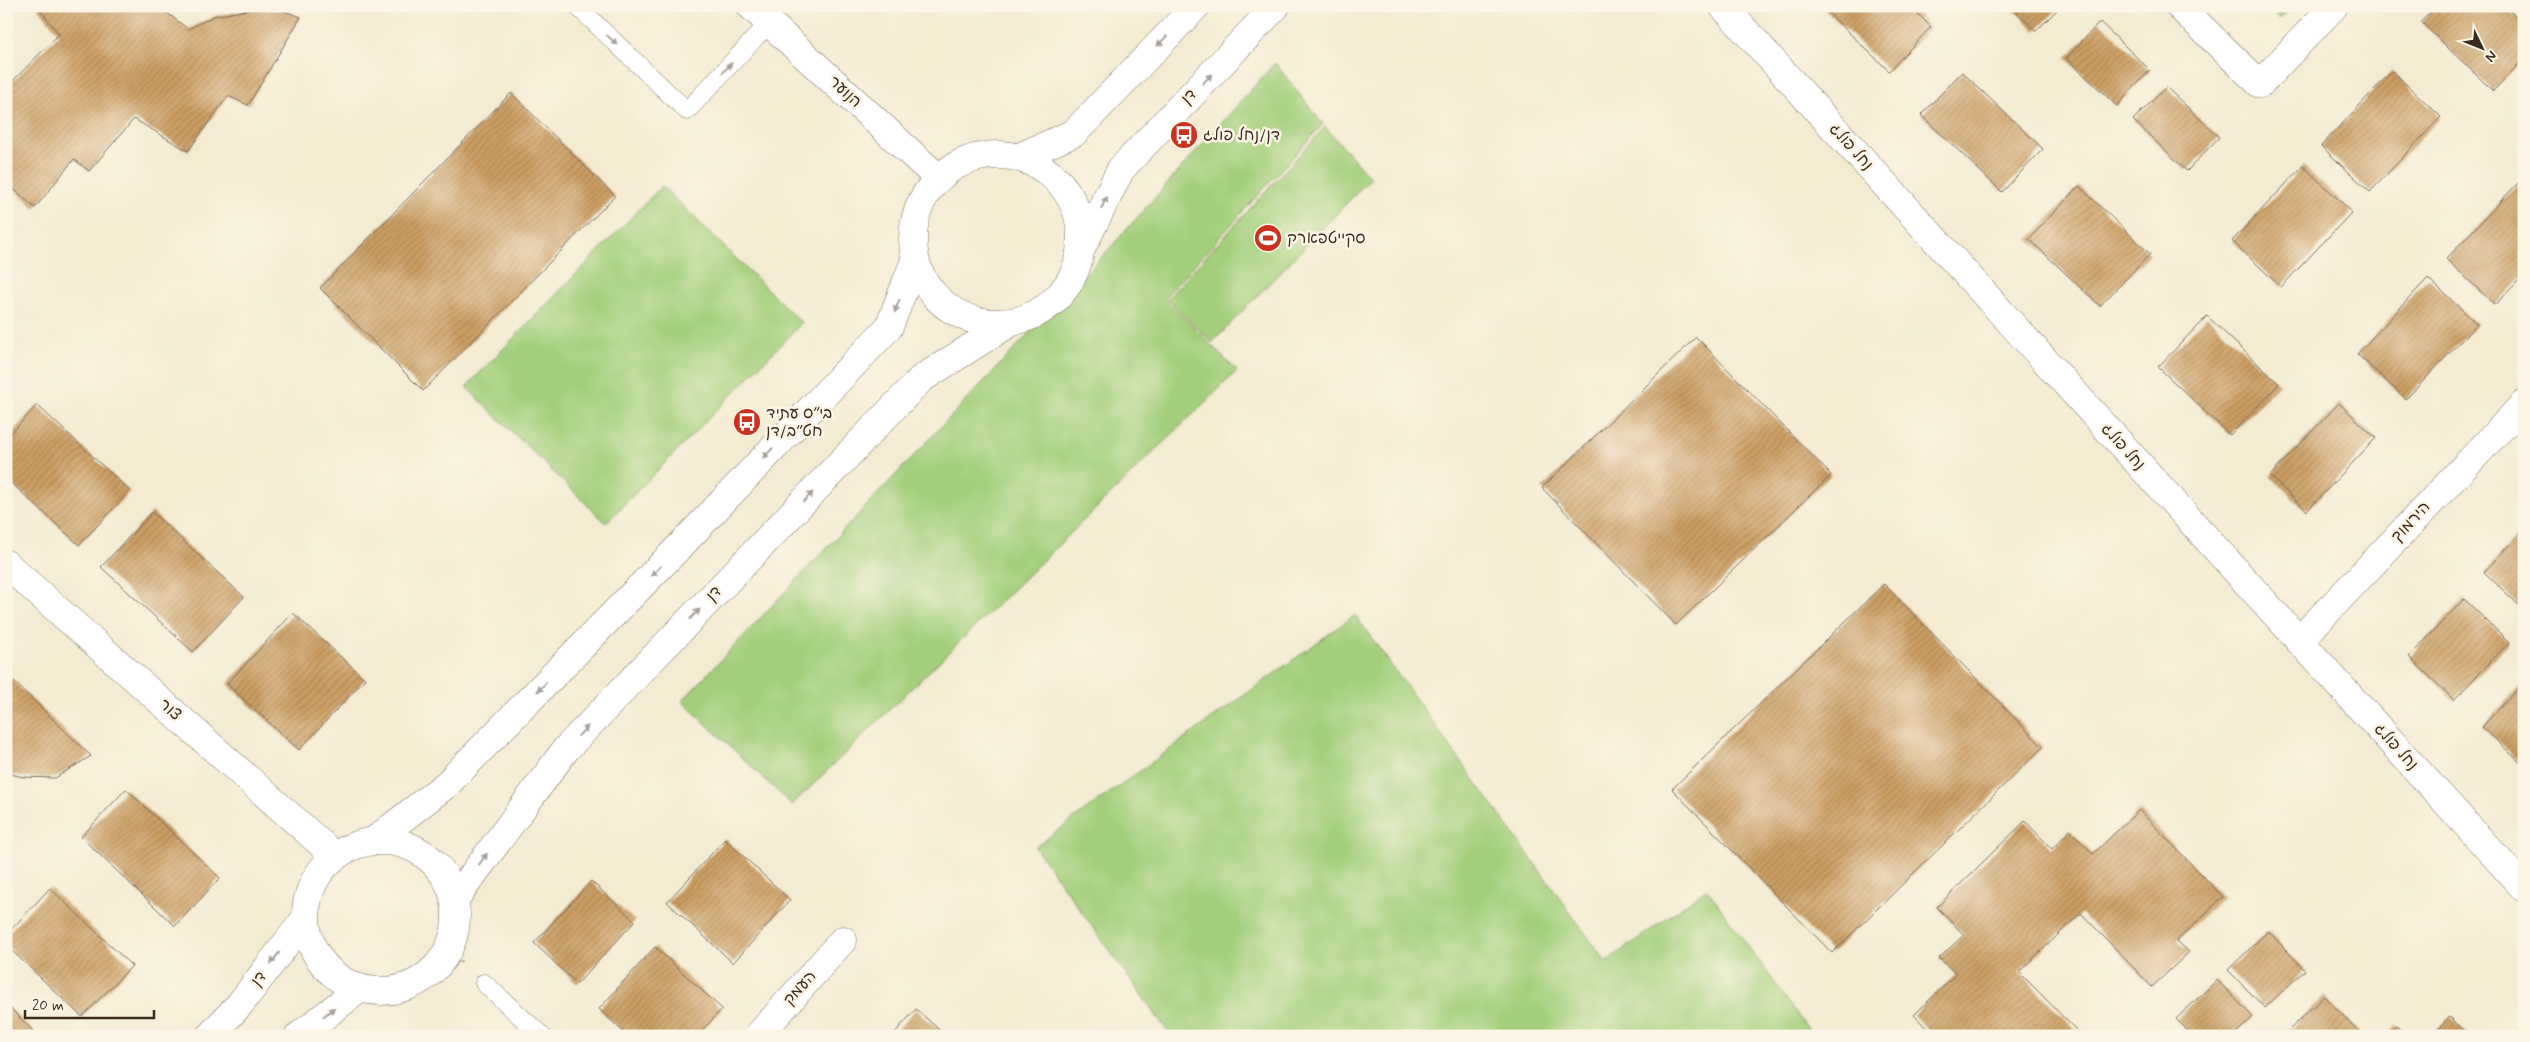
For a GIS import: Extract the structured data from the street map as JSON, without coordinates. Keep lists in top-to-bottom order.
{
  "streets": {
    "street": [
      "הנוער",
      "דן",
      "נחל פולג",
      "הירמוך",
      "צור",
      "העמק"
    ]
  },
  "crossings": [
    ["הנוער", "דן"],
    ["דן", "צור"],
    ["נחל פולג", "הירמוך"]
  ],
  "places": {
    "bus stop": ["דן/נחל פולג", "בי״ס עתיד חט״ב/דן"],
    "sports": ["סקייטפארק"]
  },
  "scale_bar": "20 m",
  "north": "bottom right"
}
